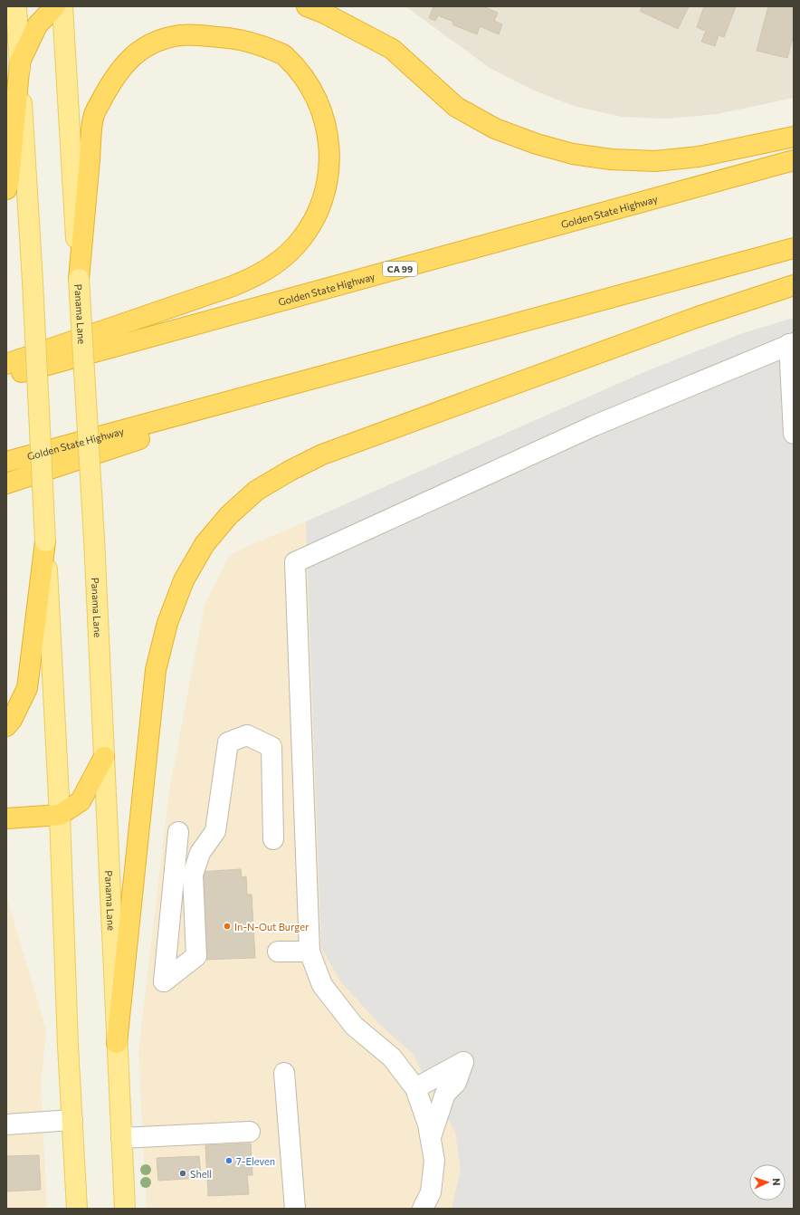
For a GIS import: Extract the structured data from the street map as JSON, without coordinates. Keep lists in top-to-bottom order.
{
  "streets": {
    "highway": ["Golden State Highway", "CA 99"],
    "main road": ["Panama Lane"]
  },
  "places": ["In-N-Out Burger", "7-Eleven", "Shell"],
  "north": "right"
}
